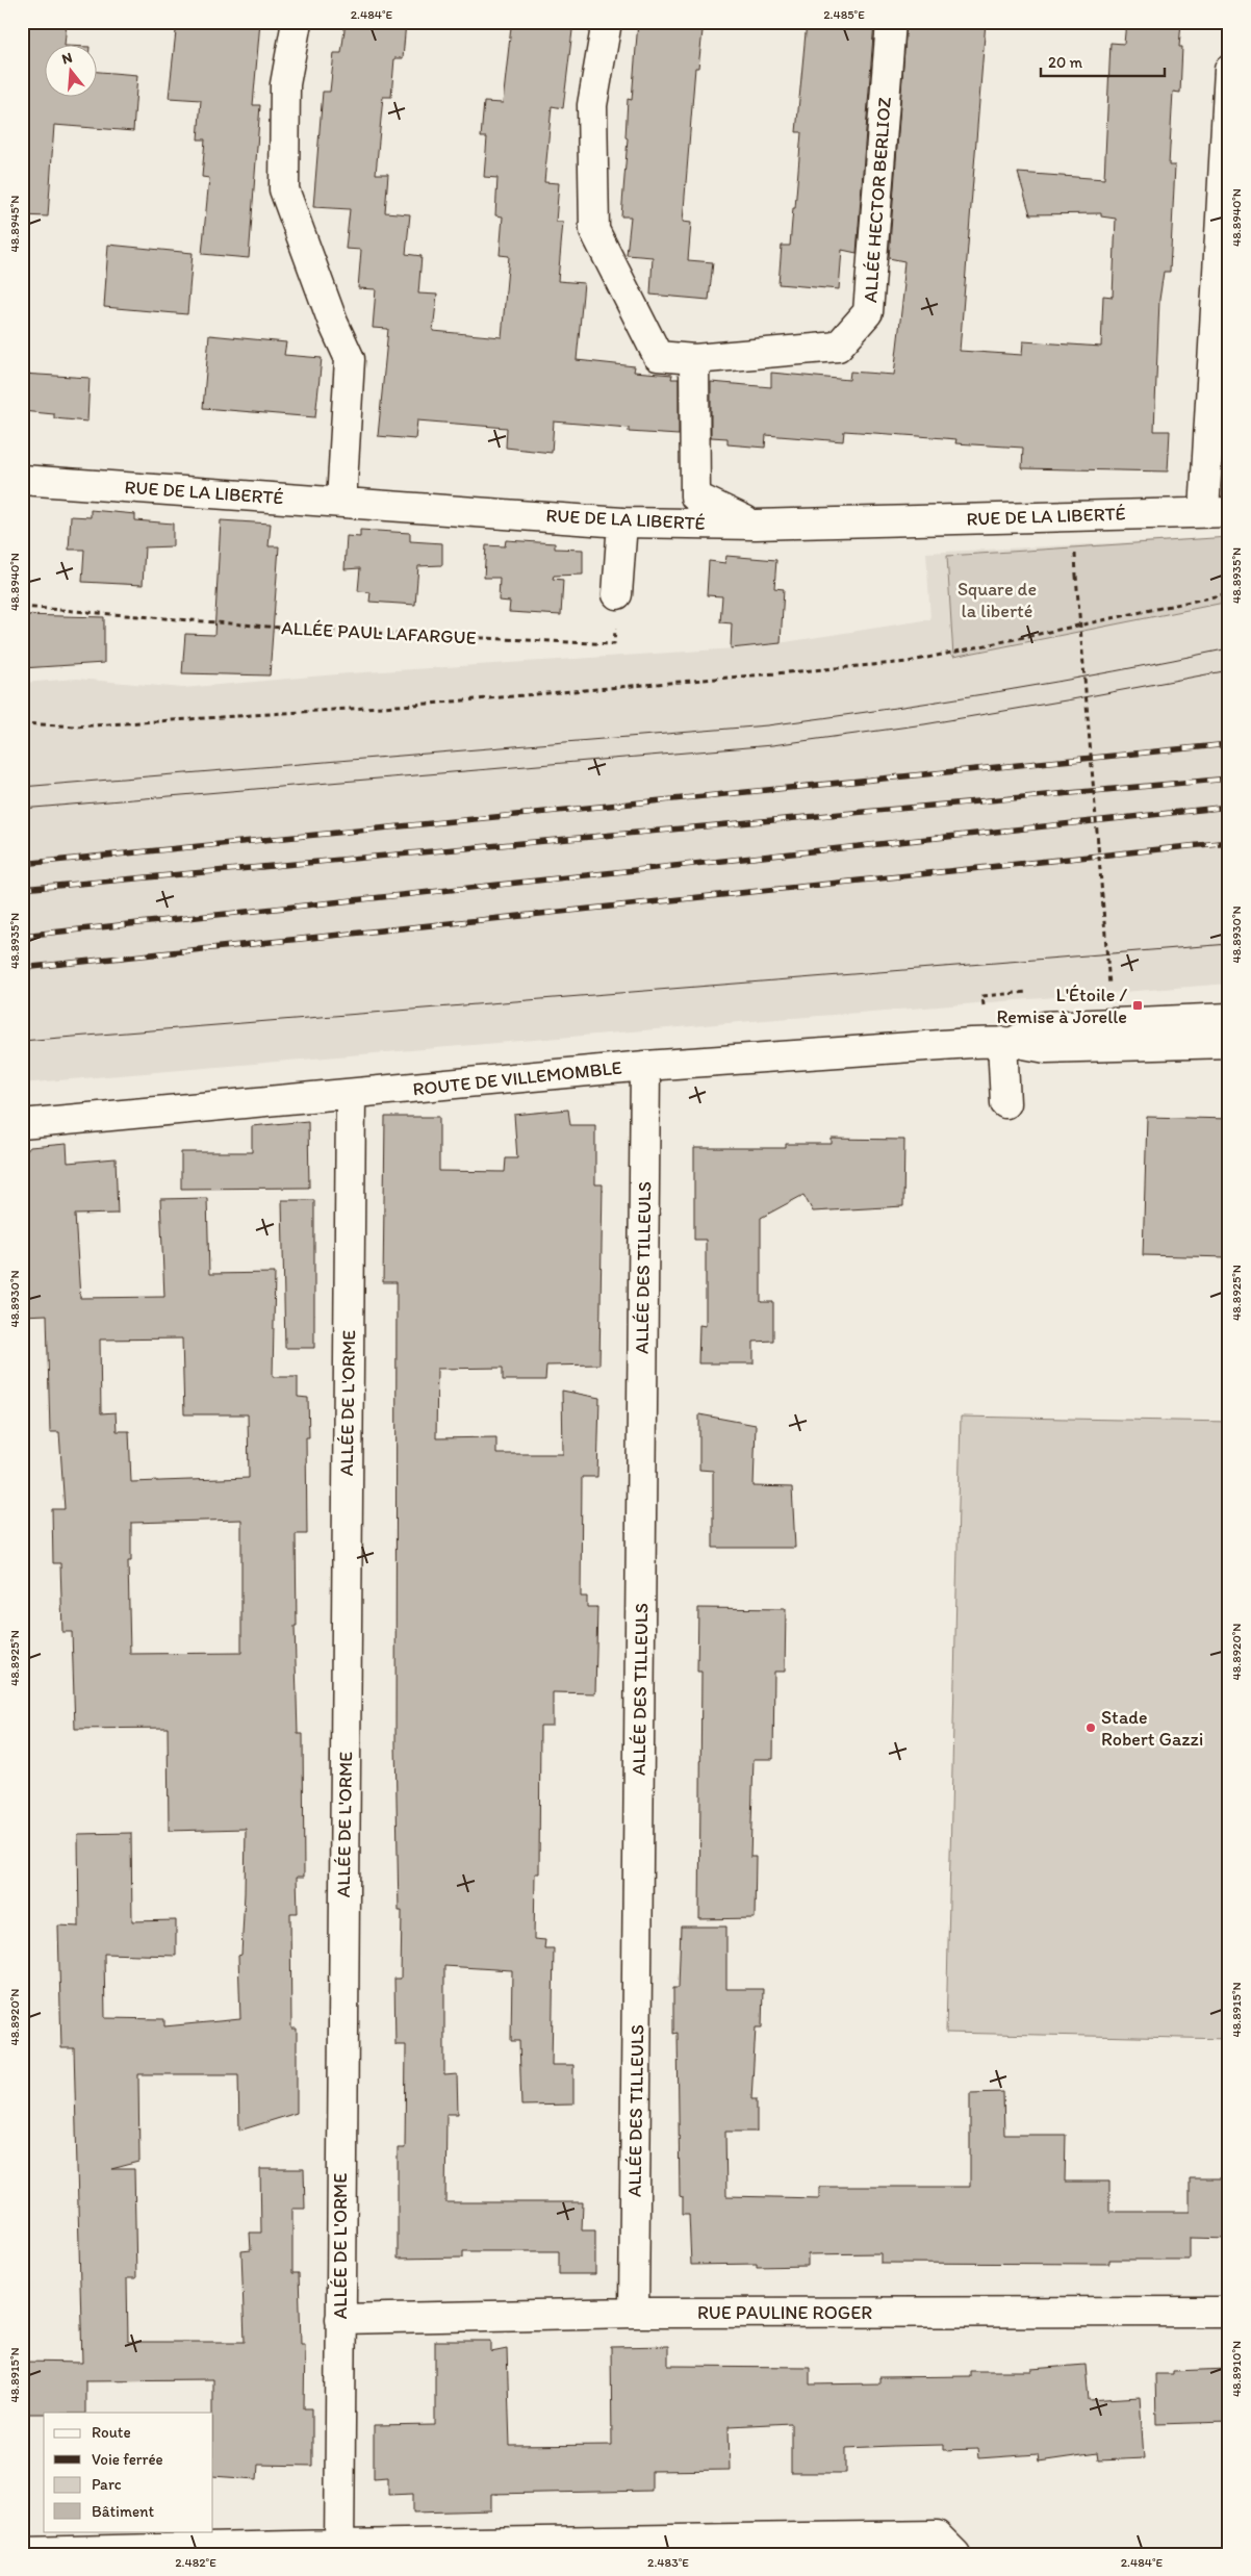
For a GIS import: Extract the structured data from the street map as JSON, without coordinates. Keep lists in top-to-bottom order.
{
  "streets": {
    "street": [
      "ALLÉE HECTOR BERLIOZ",
      "RUE DE LA LIBERTÉ",
      "ROUTE DE VILLEMOMBLE",
      "ALLÉE DES TILLEULS",
      "ALLÉE DE L'ORME",
      "RUE PAULINE ROGER"
    ],
    "path": ["ALLÉE PAUL LAFARGUE"]
  },
  "crossings": [
    ["ROUTE DE VILLEMOMBLE", "ALLÉE DES TILLEULS"],
    ["ROUTE DE VILLEMOMBLE", "ALLÉE DE L'ORME"],
    ["ALLÉE DES TILLEULS", "RUE PAULINE ROGER"],
    ["ALLÉE DE L'ORME", "RUE PAULINE ROGER"]
  ],
  "parks": ["Square de la liberté"],
  "places": {
    "transit": ["L'Étoile / Remise à Jorelle"],
    "other": ["Stade Robert Gazzi"]
  },
  "legend": [
    "Route",
    "Voie ferrée",
    "Parc",
    "Bâtiment"
  ],
  "scale_bar": "20 m",
  "north": "top",
  "coordinates": [
    "2.484°E",
    "2.485°E",
    "48.8940°N",
    "48.8945°N",
    "48.8935°N",
    "48.8930°N",
    "48.8925°N",
    "48.8920°N",
    "48.8915°N",
    "48.8910°N",
    "2.482°E",
    "2.483°E"
  ]
}
